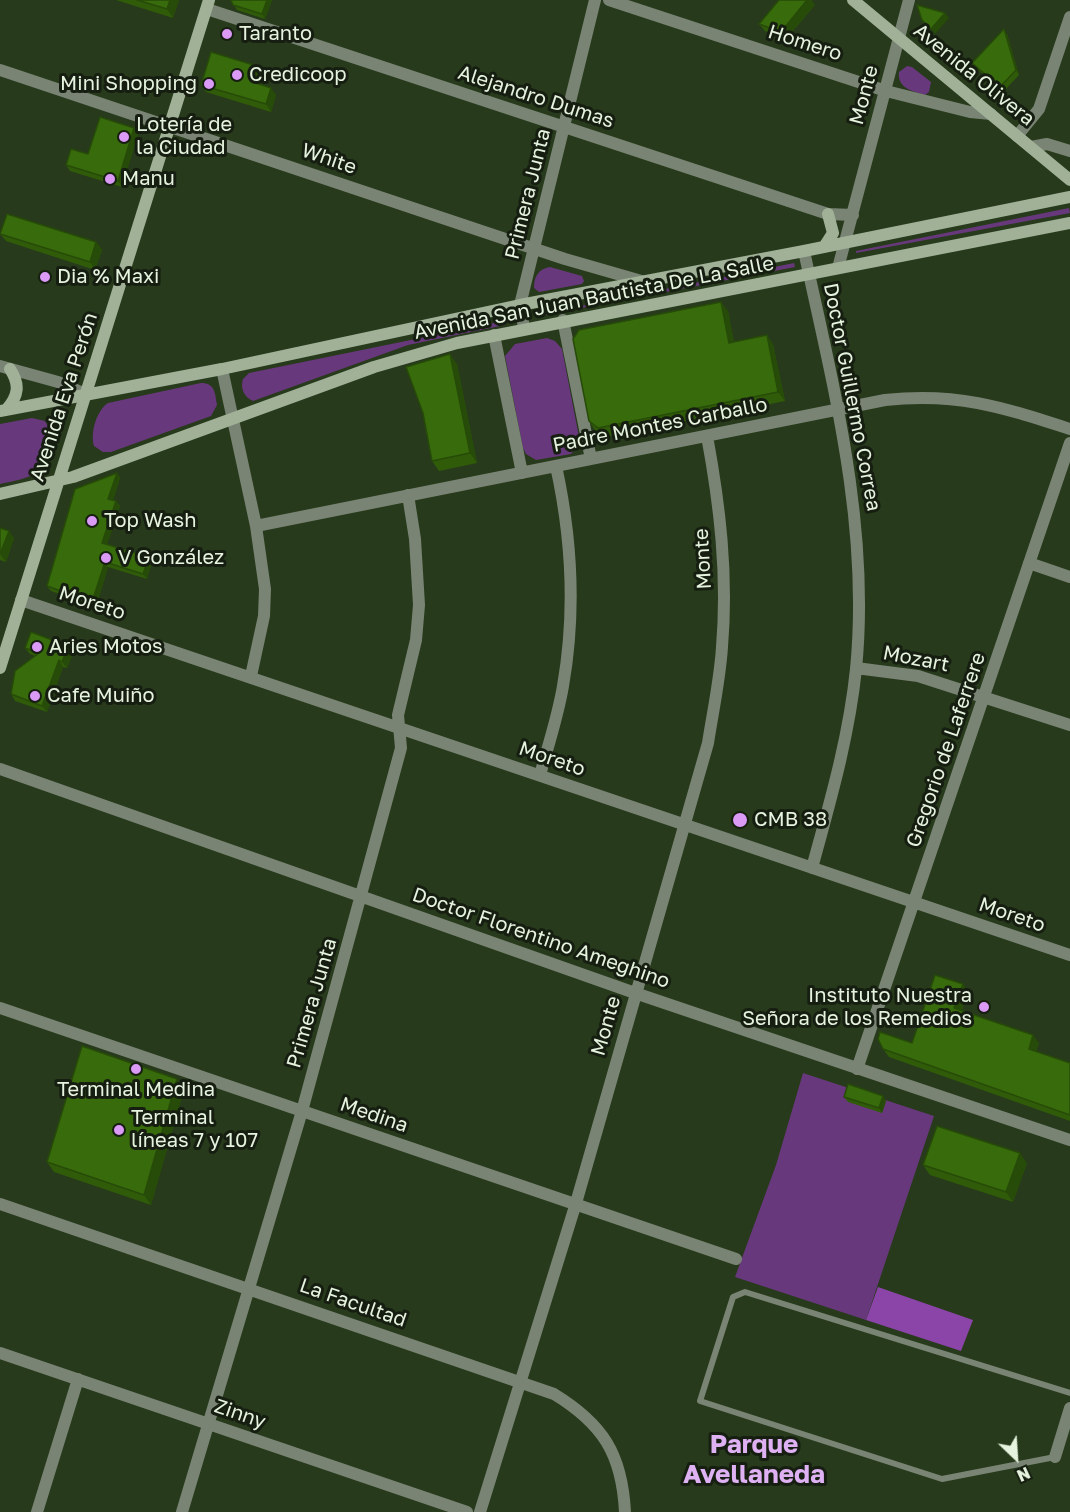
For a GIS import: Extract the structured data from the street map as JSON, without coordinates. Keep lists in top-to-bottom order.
{
  "streets": {
    "street": [
      "Homero",
      "Avenida Olivera",
      "Monte",
      "Alejandro Dumas",
      "White",
      "Primera Junta",
      "Avenida San Juan Bautista De La Salle",
      "Avenida Eva Perón",
      "Doctor Guillermo Correa",
      "Padre Montes Carballo",
      "Moreto",
      "Mozart",
      "Gregorio de Laferrere",
      "Doctor Florentino Ameghino",
      "Medina",
      "La Facultad",
      "Zinny"
    ]
  },
  "crossings": [
    ["Homero", "Avenida Olivera"],
    ["Homero", "Monte"],
    ["Avenida Olivera", "Monte"],
    ["Monte", "Alejandro Dumas"],
    ["Monte", "Avenida San Juan Bautista De La Salle"],
    ["Monte", "Padre Montes Carballo"],
    ["Monte", "Moreto"],
    ["Monte", "Doctor Florentino Ameghino"],
    ["Monte", "Medina"],
    ["Monte", "La Facultad"],
    ["Alejandro Dumas", "Primera Junta"],
    ["Alejandro Dumas", "Avenida Eva Perón"],
    ["White", "Primera Junta"],
    ["White", "Avenida San Juan Bautista De La Salle"],
    ["White", "Avenida Eva Perón"],
    ["Primera Junta", "Avenida San Juan Bautista De La Salle"],
    ["Primera Junta", "Padre Montes Carballo"],
    ["Primera Junta", "Moreto"],
    ["Primera Junta", "Doctor Florentino Ameghino"],
    ["Primera Junta", "Medina"],
    ["Primera Junta", "La Facultad"],
    ["Primera Junta", "Zinny"],
    ["Avenida San Juan Bautista De La Salle", "Avenida Eva Perón"],
    ["Avenida San Juan Bautista De La Salle", "Doctor Guillermo Correa"],
    ["Avenida Eva Perón", "Moreto"],
    ["Doctor Guillermo Correa", "Padre Montes Carballo"],
    ["Doctor Guillermo Correa", "Moreto"],
    ["Doctor Guillermo Correa", "Mozart"],
    ["Moreto", "Gregorio de Laferrere"],
    ["Mozart", "Gregorio de Laferrere"],
    ["Gregorio de Laferrere", "Doctor Florentino Ameghino"]
  ],
  "districts": ["Parque Avellaneda"],
  "places": [
    "Taranto",
    "Credicoop",
    "Mini Shopping",
    "Lotería de la Ciudad",
    "Manu",
    "Dia % Maxi",
    "Top Wash",
    "V González",
    "Aries Motos",
    "Cafe Muiño",
    "CMB 38",
    "Instituto Nuestra Señora de los Remedios",
    "Terminal Medina",
    "Terminal líneas 7 y 107"
  ],
  "north": "bottom right"
}
